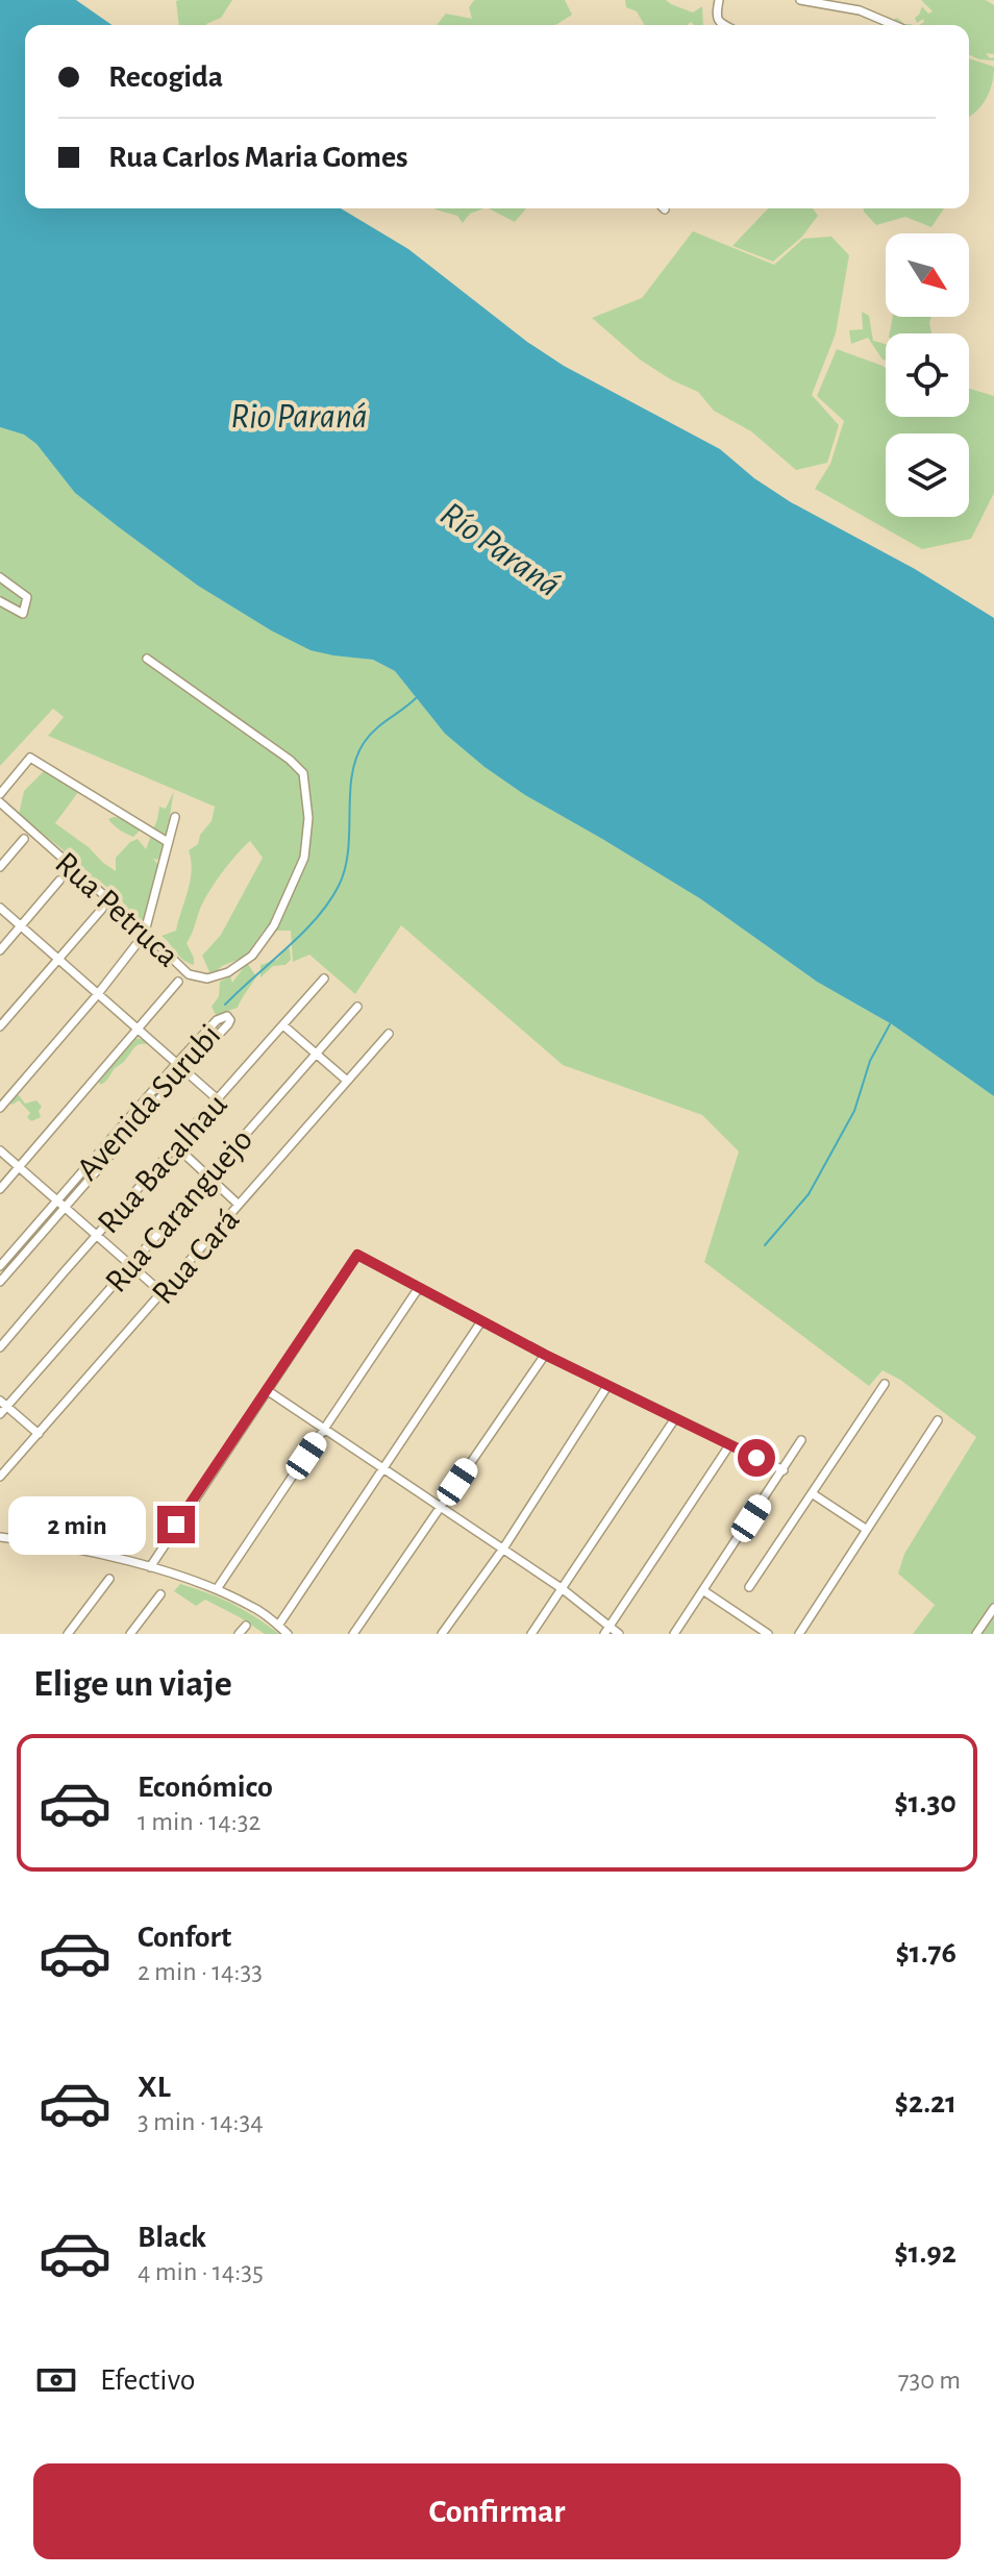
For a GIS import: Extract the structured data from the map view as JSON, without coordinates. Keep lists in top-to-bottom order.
{
  "streets": {
    "street": [
      "Rua Petruca",
      "Avenida Surubi",
      "Rua Bacalhau",
      "Rua Caranguejo",
      "Rua Cará"
    ]
  },
  "water": ["Rio Paraná", "Río Paraná"],
  "north": "bottom right",
  "page": {
    "banner": ["Recogida", "Rua Carlos Maria Gomes"],
    "bubble": "2 min",
    "heading": "Elige un viaje",
    "list": [
      {
        "name": "Económico",
        "note": "1 min · 14:32",
        "value": "$1.30"
      },
      {
        "name": "Confort",
        "note": "2 min · 14:33",
        "value": "$1.76"
      },
      {
        "name": "XL",
        "note": "3 min · 14:34",
        "value": "$2.21"
      },
      {
        "name": "Black",
        "note": "4 min · 14:35",
        "value": "$1.92"
      }
    ],
    "pay": ["Efectivo", "730 m"],
    "buttons": "Confirmar"
  }
}
